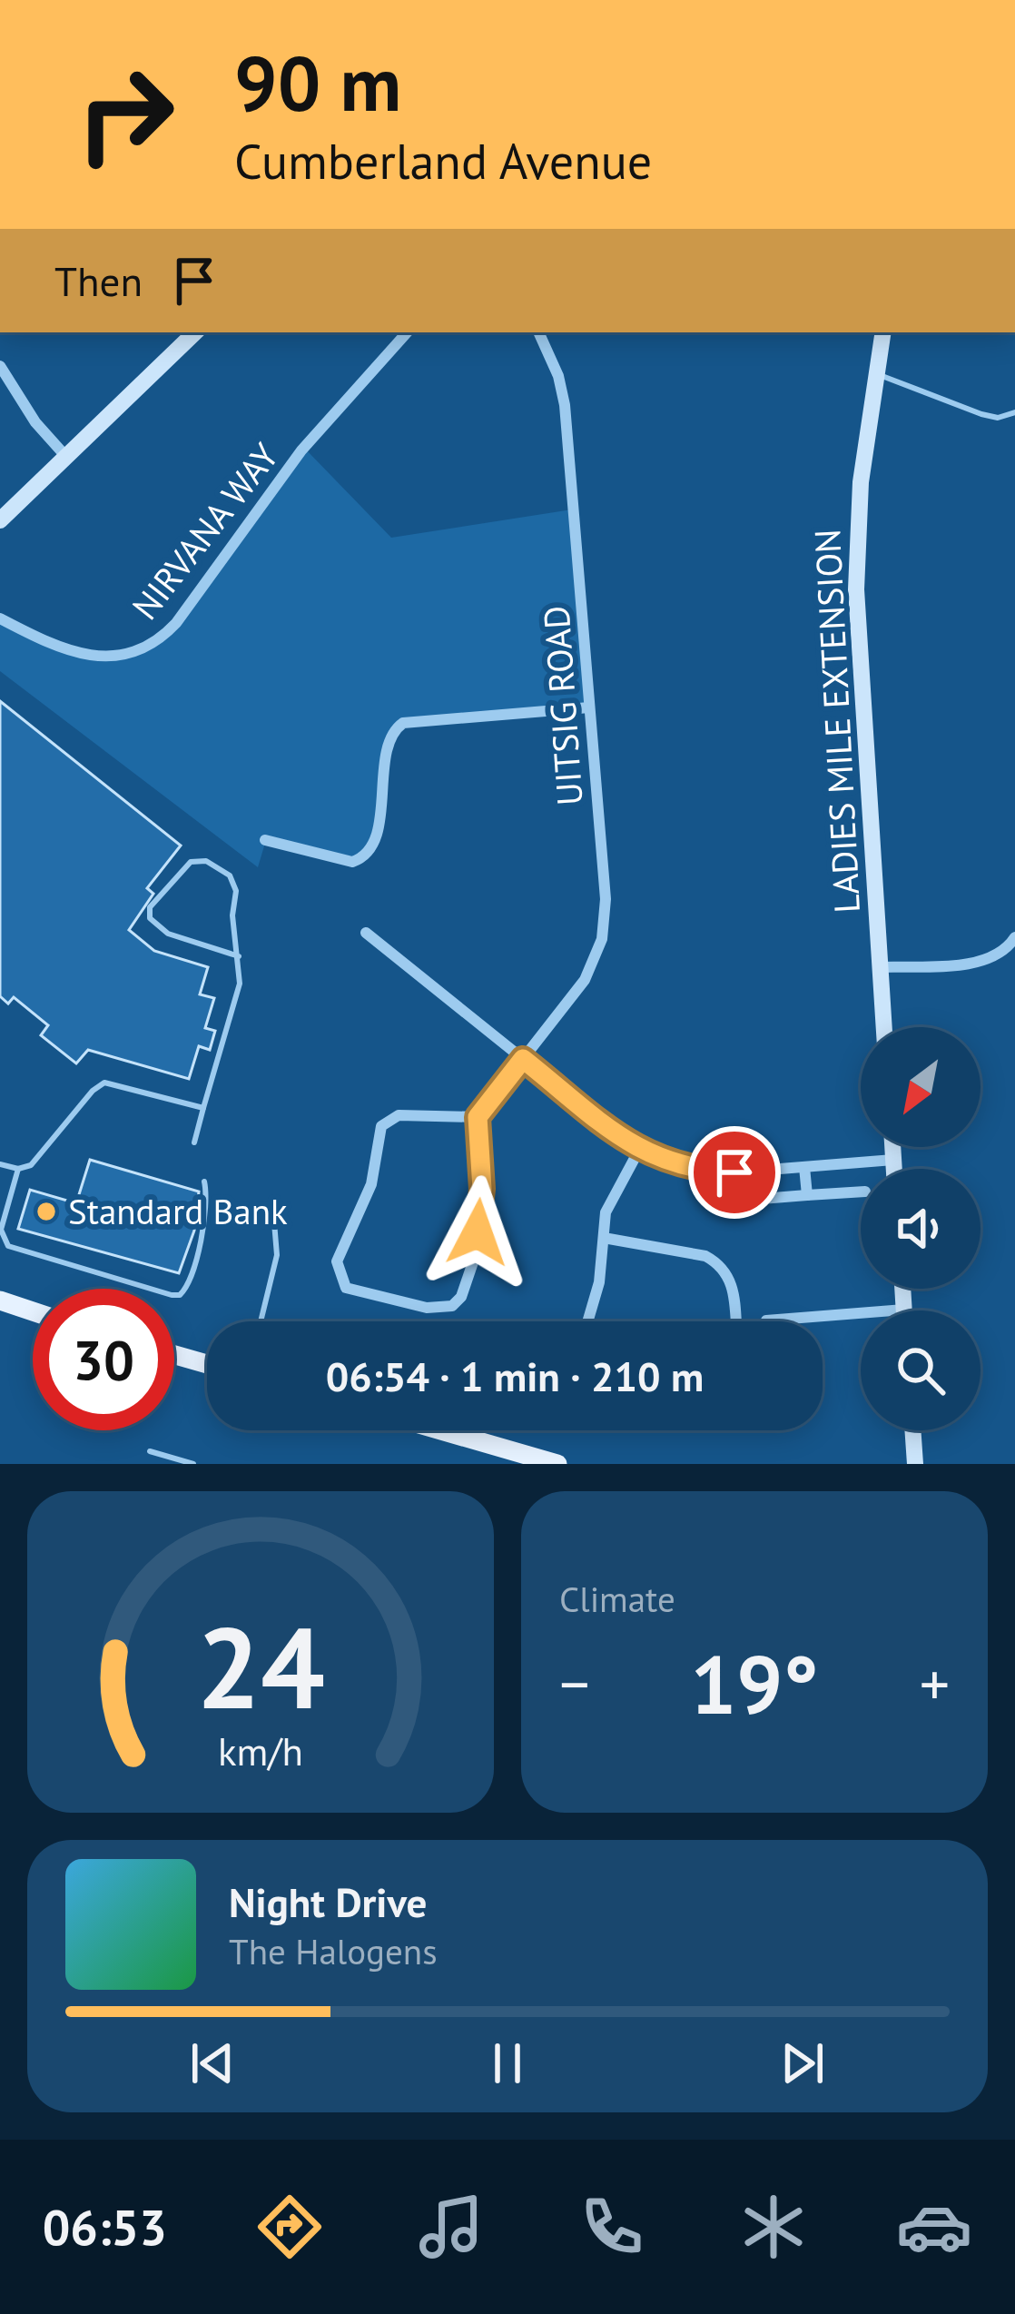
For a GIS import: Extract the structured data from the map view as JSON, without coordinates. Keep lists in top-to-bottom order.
{
  "streets": {
    "main road": ["LADIES MILE EXTENSION"],
    "street": ["NIRVANA WAY", "UITSIG ROAD"]
  },
  "places": ["Standard Bank"],
  "north": "bottom left",
  "page": {
    "turn": ["90 m", "Cumberland Avenue"],
    "then": "Then",
    "limit": "30",
    "trip": "06:54 · 1 min · 210 m",
    "tile": "Climate",
    "heat": ["−", "19°", "+"],
    "song": ["Night Drive", "The Halogens"],
    "tabs": "06:53",
    "gauge": ["24", "km/h"]
  }
}
